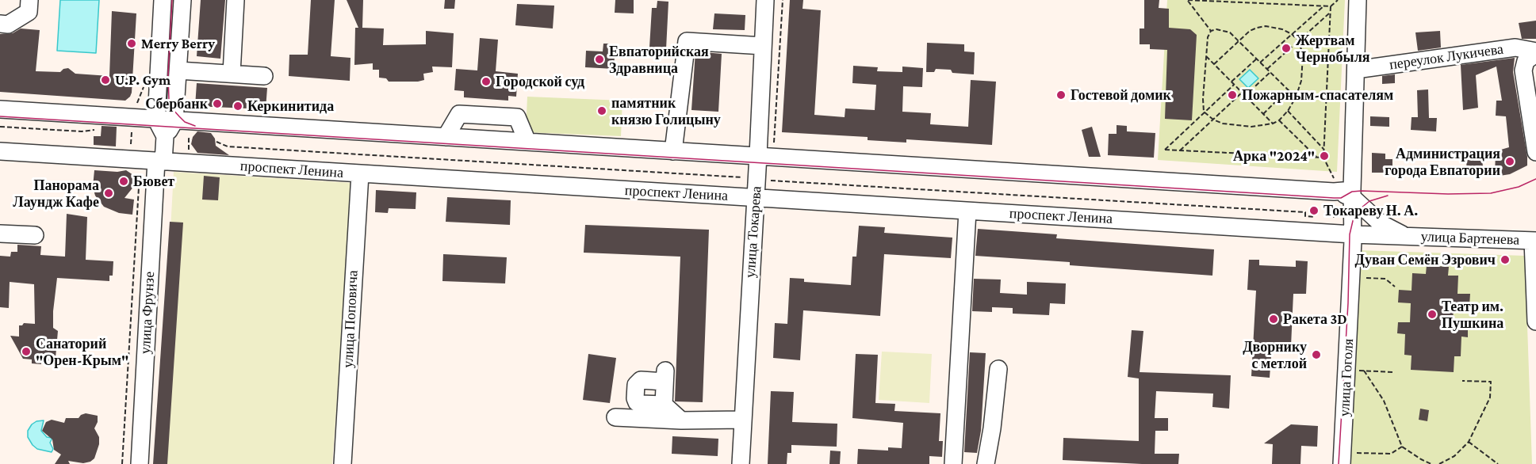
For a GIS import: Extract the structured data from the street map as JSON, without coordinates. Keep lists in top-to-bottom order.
{
  "streets": {
    "street": [
      "переулок Лукичева",
      "проспект Ленина",
      "улица Токарева",
      "улица Бартенева",
      "улица Фрунзе",
      "улица Поповича",
      "улица Гоголя"
    ]
  },
  "crossings": [
    ["проспект Ленина", "улица Токарева"],
    ["проспект Ленина", "улица Бартенева"],
    ["проспект Ленина", "улица Фрунзе"],
    ["проспект Ленина", "улица Поповича"],
    ["проспект Ленина", "улица Гоголя"]
  ],
  "places": [
    "Merry Berry",
    "Жертвам Чернобыля",
    "Евпаторийская Здравница",
    "U.P. Gym",
    "Городской суд",
    "Гостевой домик",
    "Пожарным-спасателям",
    "Сбербанк",
    "Керкинитида",
    "памятник князю Голицыну",
    "Арка \"2024\"",
    "Администрация города Евпатории",
    "Бювет",
    "Панорама Лаундж Кафе",
    "Токареву Н. А.",
    "Дуван Семён Эзрович",
    "Театр им. Пушкина",
    "Ракета 3D",
    "Санаторий \"Орен-Крым\"",
    "Дворнику с метлой"
  ]
}
